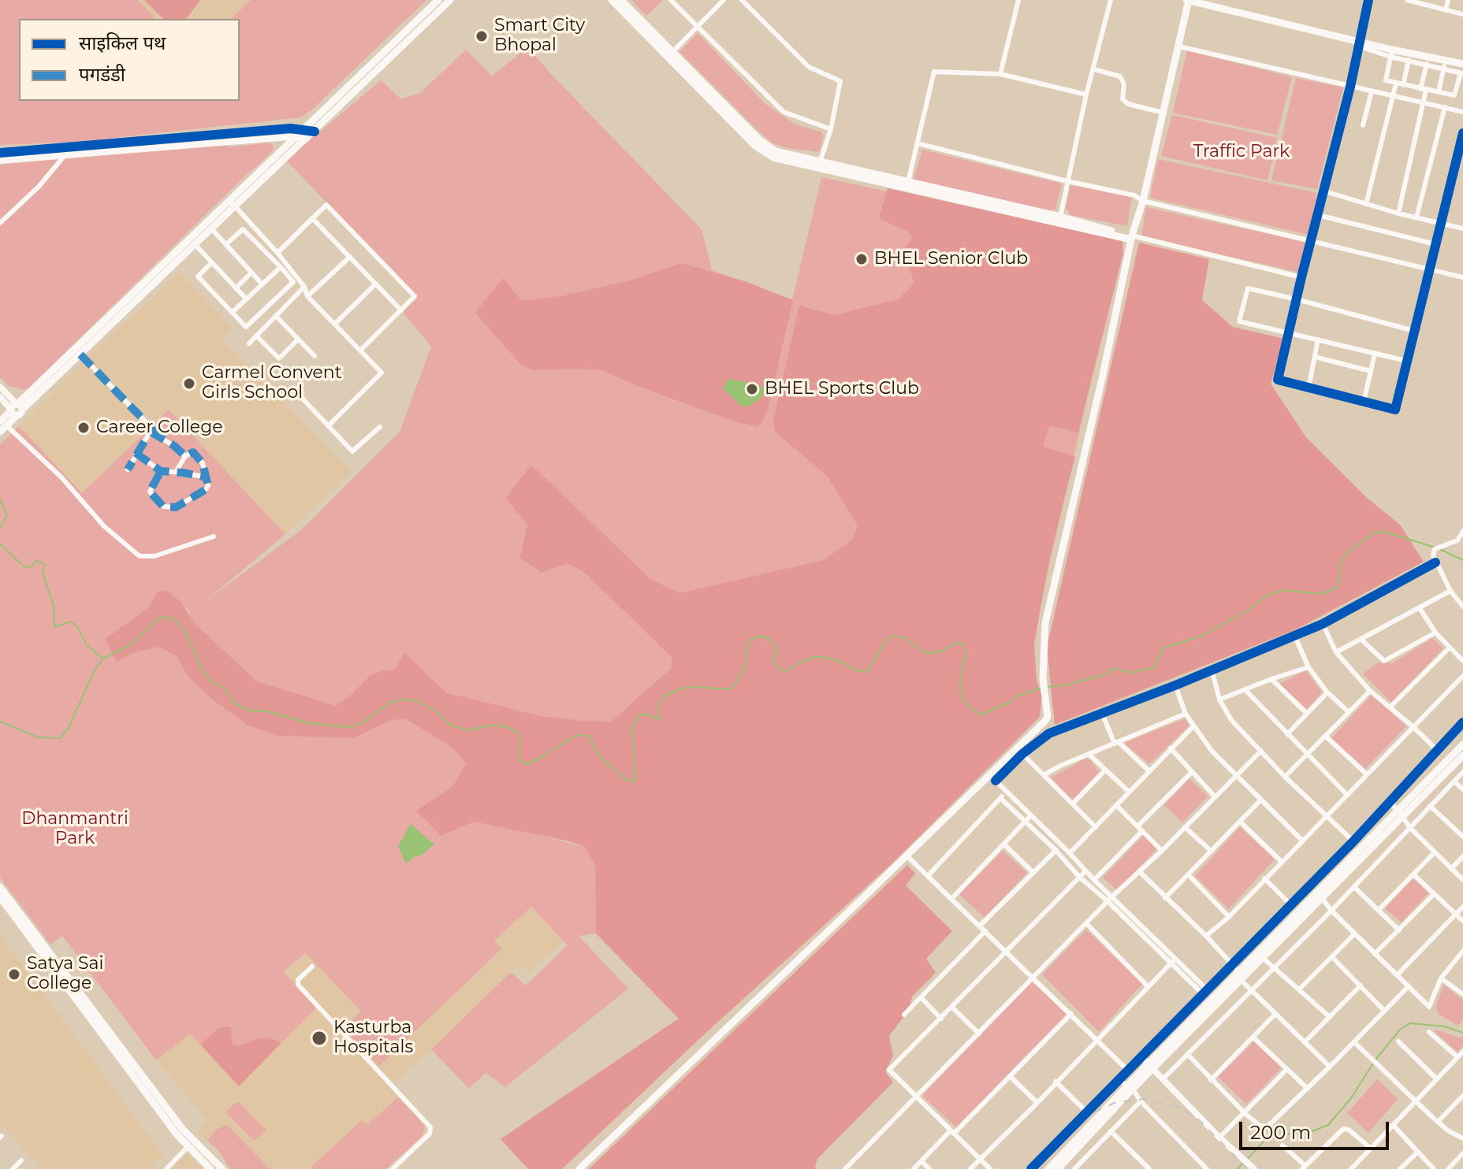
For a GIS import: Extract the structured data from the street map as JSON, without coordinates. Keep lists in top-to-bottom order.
{
  "parks": ["Traffic Park", "Dhanmantri Park"],
  "places": [
    "Smart City Bhopal",
    "BHEL Senior Club",
    "Carmel Convent Girls School",
    "BHEL Sports Club",
    "Career College",
    "Satya Sai College",
    "Kasturba Hospitals"
  ],
  "legend": ["साइकिल पथ", "पगडंडी"],
  "scale_bar": "200 m"
}
